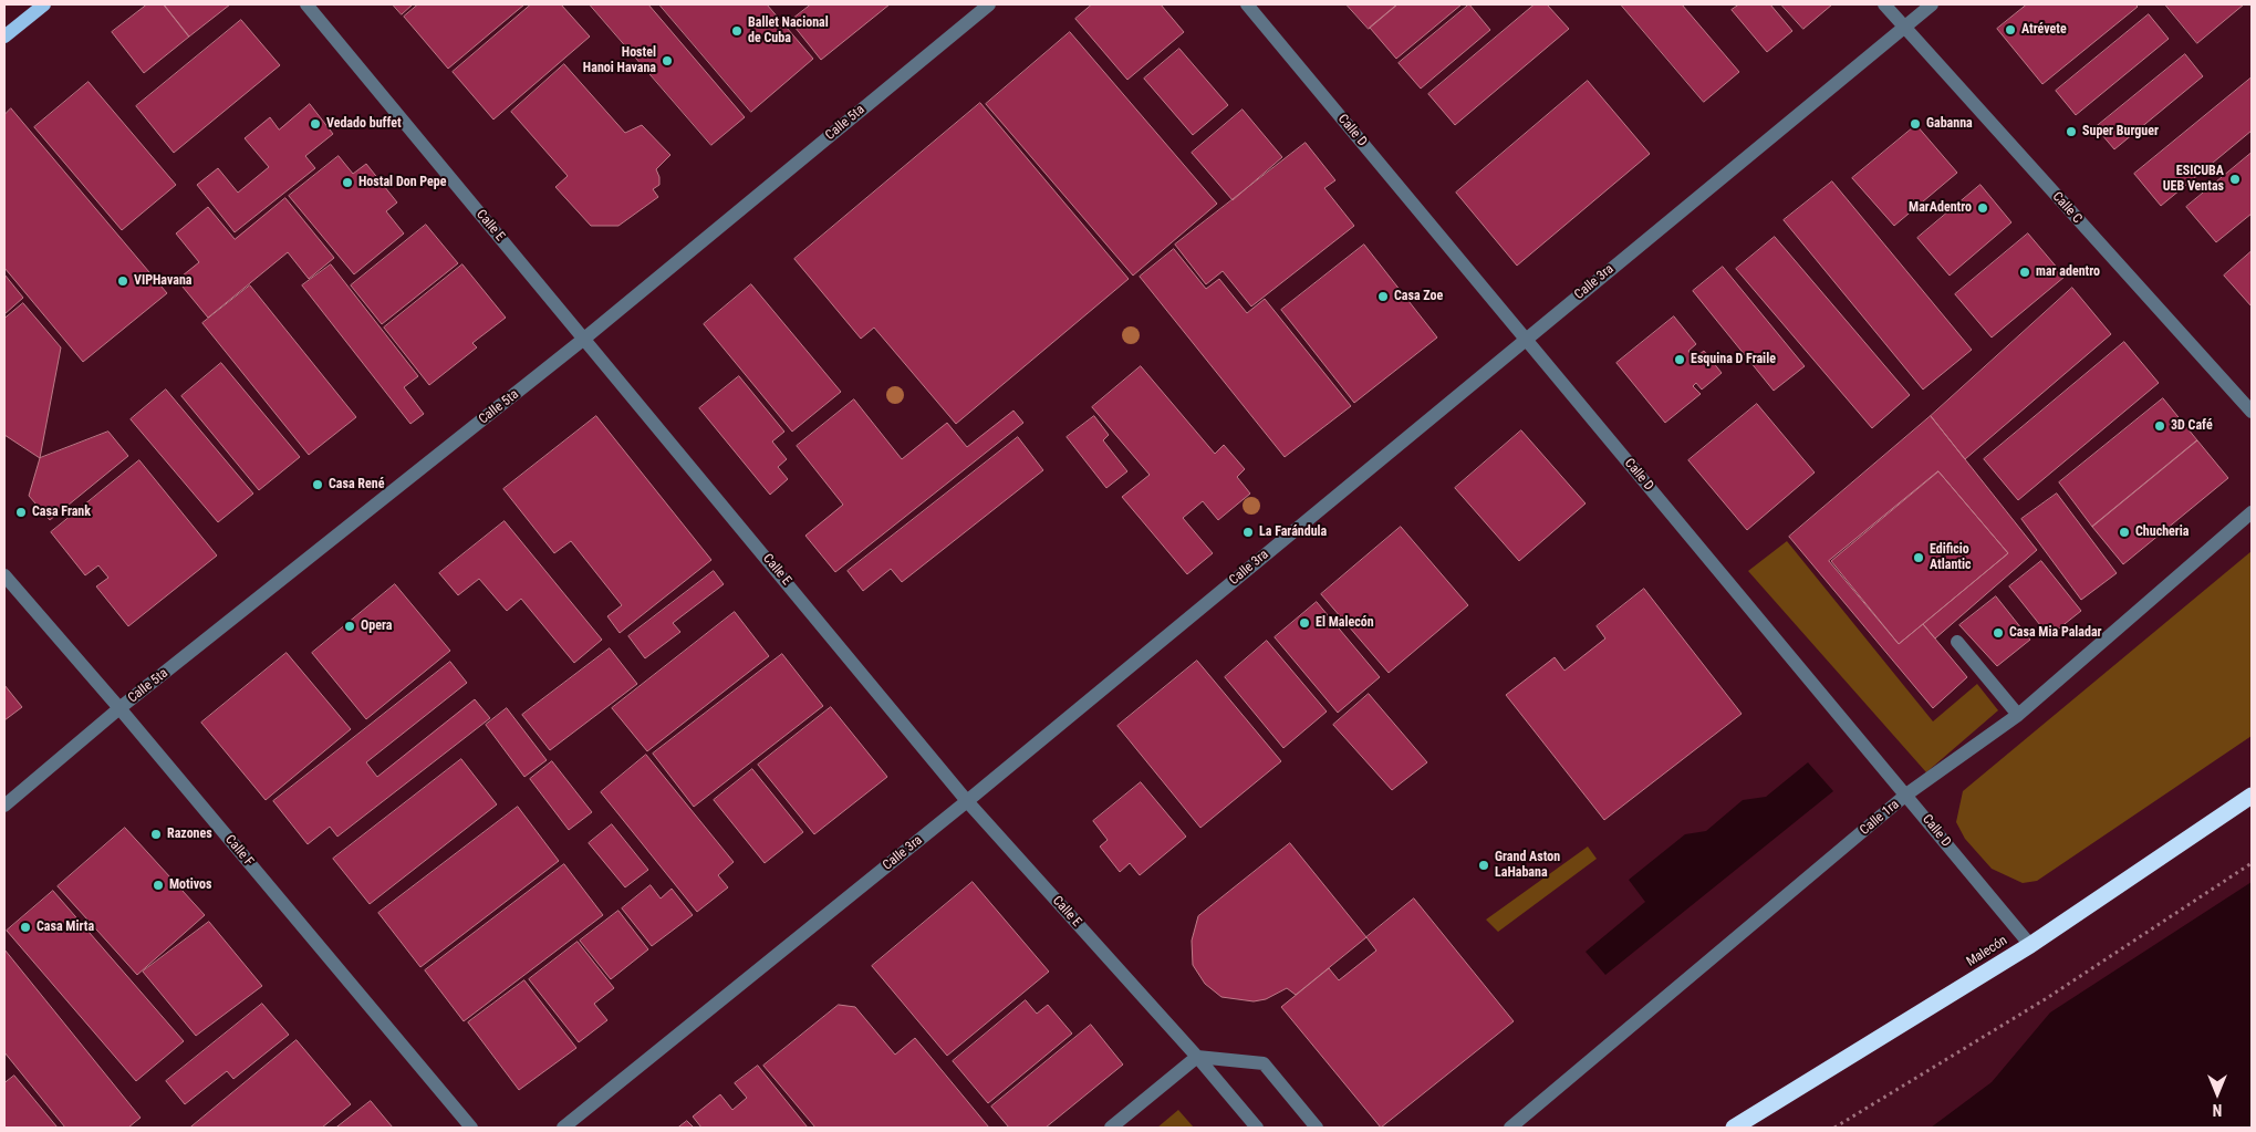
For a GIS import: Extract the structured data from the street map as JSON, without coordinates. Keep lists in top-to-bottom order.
{
  "streets": {
    "highway": ["Malecón"],
    "street": [
      "Calle 5ta",
      "Calle D",
      "Calle C",
      "Calle E",
      "Calle 3ra",
      "Calle 1ra",
      "Calle F"
    ]
  },
  "crossings": [
    ["Calle 5ta", "Calle E"],
    ["Calle 5ta", "Calle F"],
    ["Calle D", "Calle 3ra"],
    ["Calle D", "Calle 1ra"],
    ["Calle D", "Malecón"],
    ["Calle C", "Calle 3ra"],
    ["Calle E", "Calle 3ra"]
  ],
  "places": [
    "Atrévete",
    "Ballet Nacional de Cuba",
    "Hostel Hanoi Havana",
    "Vedado buffet",
    "Gabanna",
    "Super Burguer",
    "ESICUBA UEB Ventas",
    "Hostal Don Pepe",
    "MarAdentro",
    "mar adentro",
    "VIPHavana",
    "Casa Zoe",
    "Esquina D Fraile",
    "3D Café",
    "Casa René",
    "Casa Frank",
    "La Farándula",
    "Chucheria",
    "Edificio Atlantic",
    "El Malecón",
    "Opera",
    "Casa Mia Paladar",
    "Razones",
    "Grand Aston LaHabana",
    "Motivos",
    "Casa Mirta"
  ],
  "north": "bottom"
}
